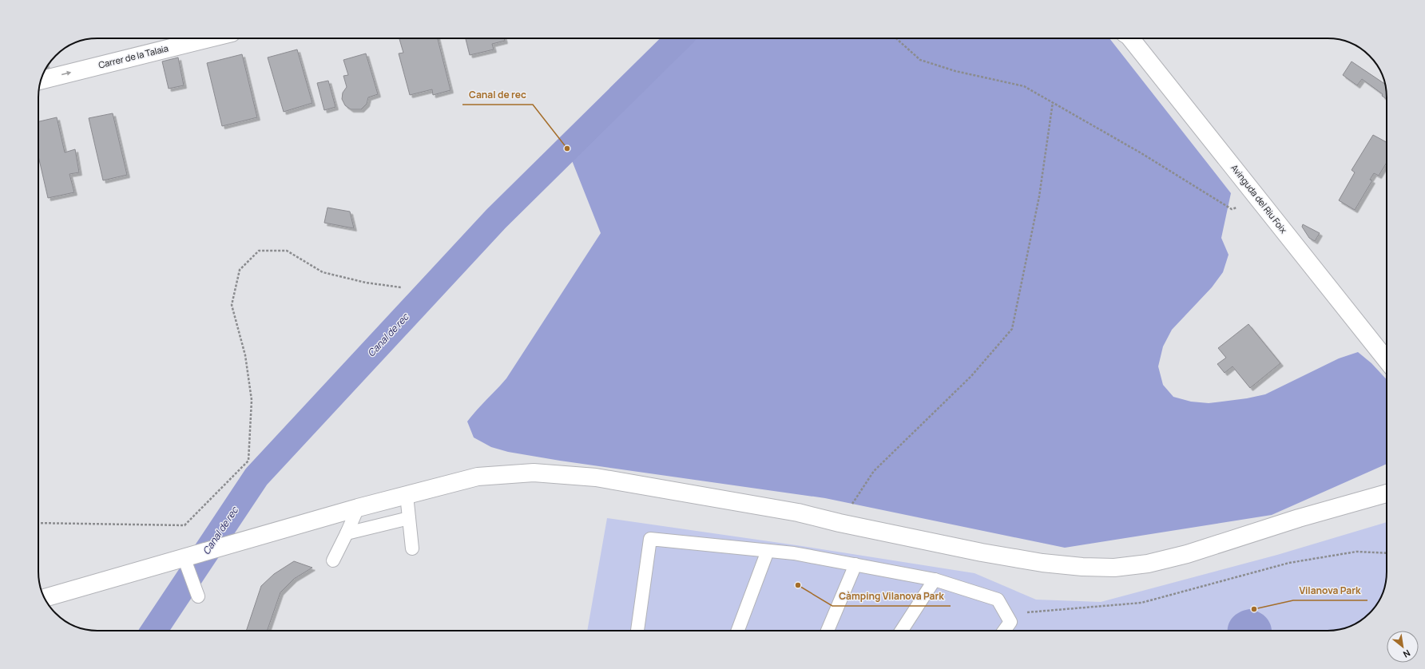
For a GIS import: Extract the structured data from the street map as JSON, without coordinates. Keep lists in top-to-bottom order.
{
  "streets": {
    "street": ["Carrer de la Talaia", "Avinguda del Riu Foix"]
  },
  "one_way": ["Carrer de la Talaia"],
  "water": ["Canal de rec"],
  "places": ["Canal de rec", "Càmping Vilanova Park", "Vilanova Park"],
  "north": "bottom right"
}
